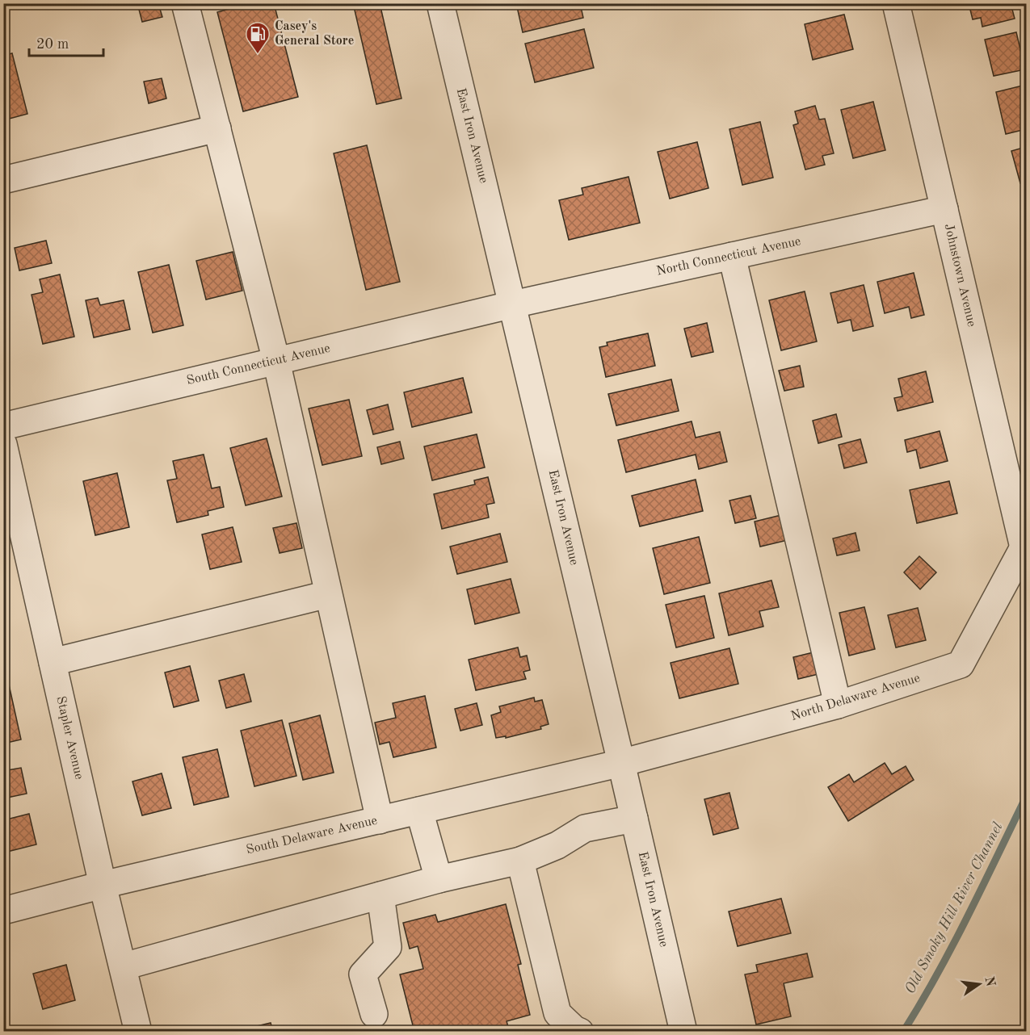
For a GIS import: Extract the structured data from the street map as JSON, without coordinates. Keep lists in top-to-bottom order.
{
  "streets": {
    "street": [
      "East Iron Avenue",
      "North Connecticut Avenue",
      "Johnstown Avenue",
      "South Connecticut Avenue",
      "North Delaware Avenue",
      "Stapler Avenue",
      "South Delaware Avenue"
    ]
  },
  "crossings": [
    ["East Iron Avenue", "North Connecticut Avenue"],
    ["East Iron Avenue", "South Connecticut Avenue"],
    ["East Iron Avenue", "North Delaware Avenue"],
    ["East Iron Avenue", "South Delaware Avenue"],
    ["North Connecticut Avenue", "Johnstown Avenue"],
    ["North Connecticut Avenue", "South Connecticut Avenue"],
    ["Johnstown Avenue", "North Delaware Avenue"],
    ["North Delaware Avenue", "South Delaware Avenue"],
    ["Stapler Avenue", "South Delaware Avenue"]
  ],
  "water": ["Old Smoky Hill River Channel"],
  "places": {
    "fuel station": ["Casey's General Store"]
  },
  "scale_bar": "20 m",
  "north": "right"
}
